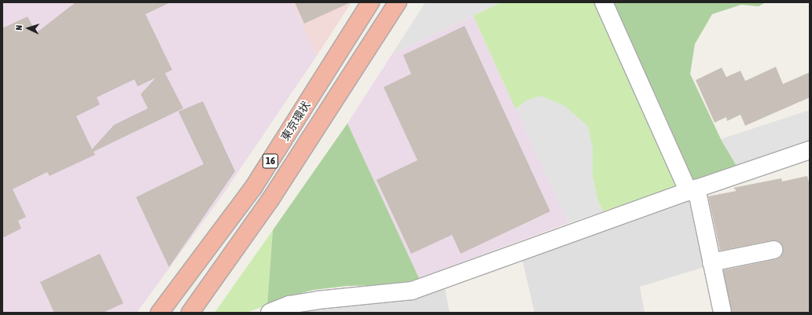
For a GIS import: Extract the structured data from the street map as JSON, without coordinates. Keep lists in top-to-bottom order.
{
  "streets": {
    "highway": ["東京環状", "16"]
  },
  "north": "left"
}
